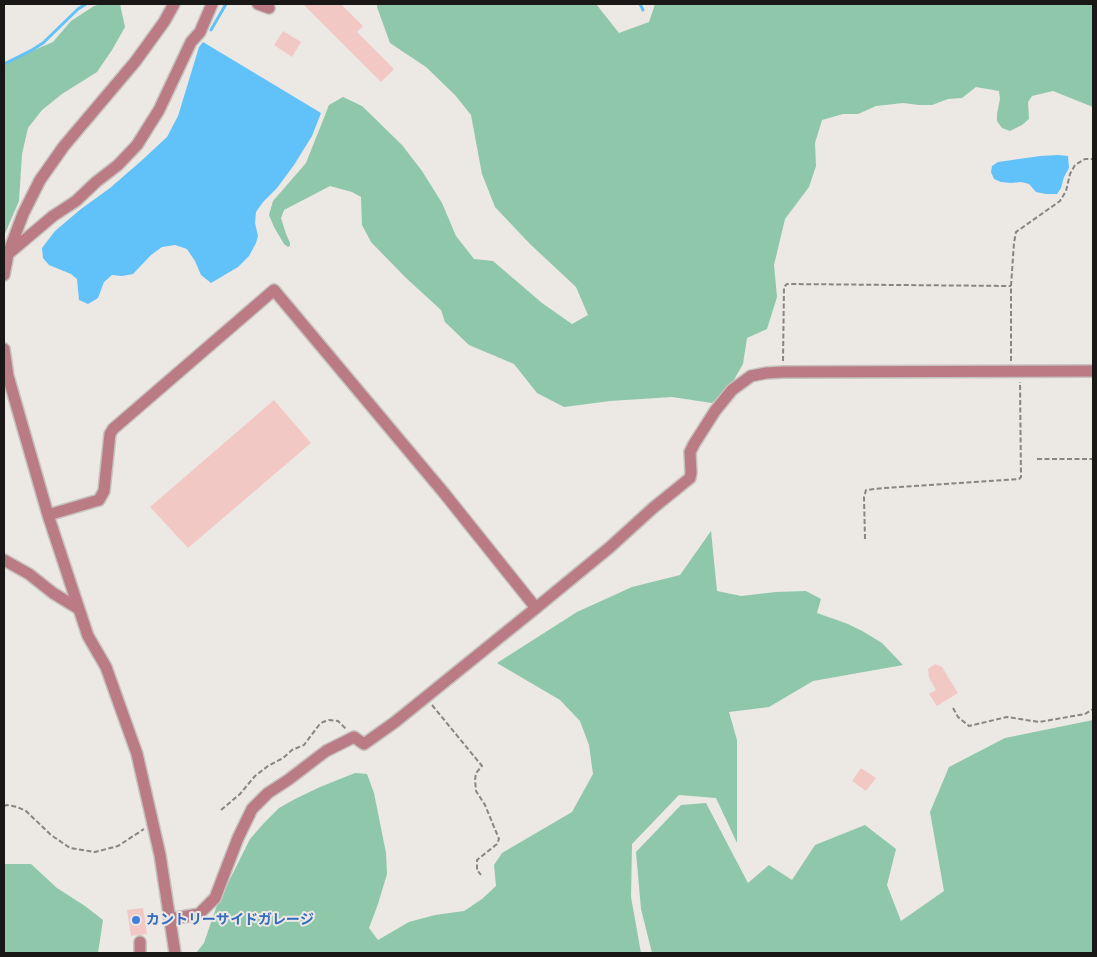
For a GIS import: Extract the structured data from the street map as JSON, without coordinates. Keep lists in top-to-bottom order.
{
  "places": ["カントリーサイドガレージ"]
}
